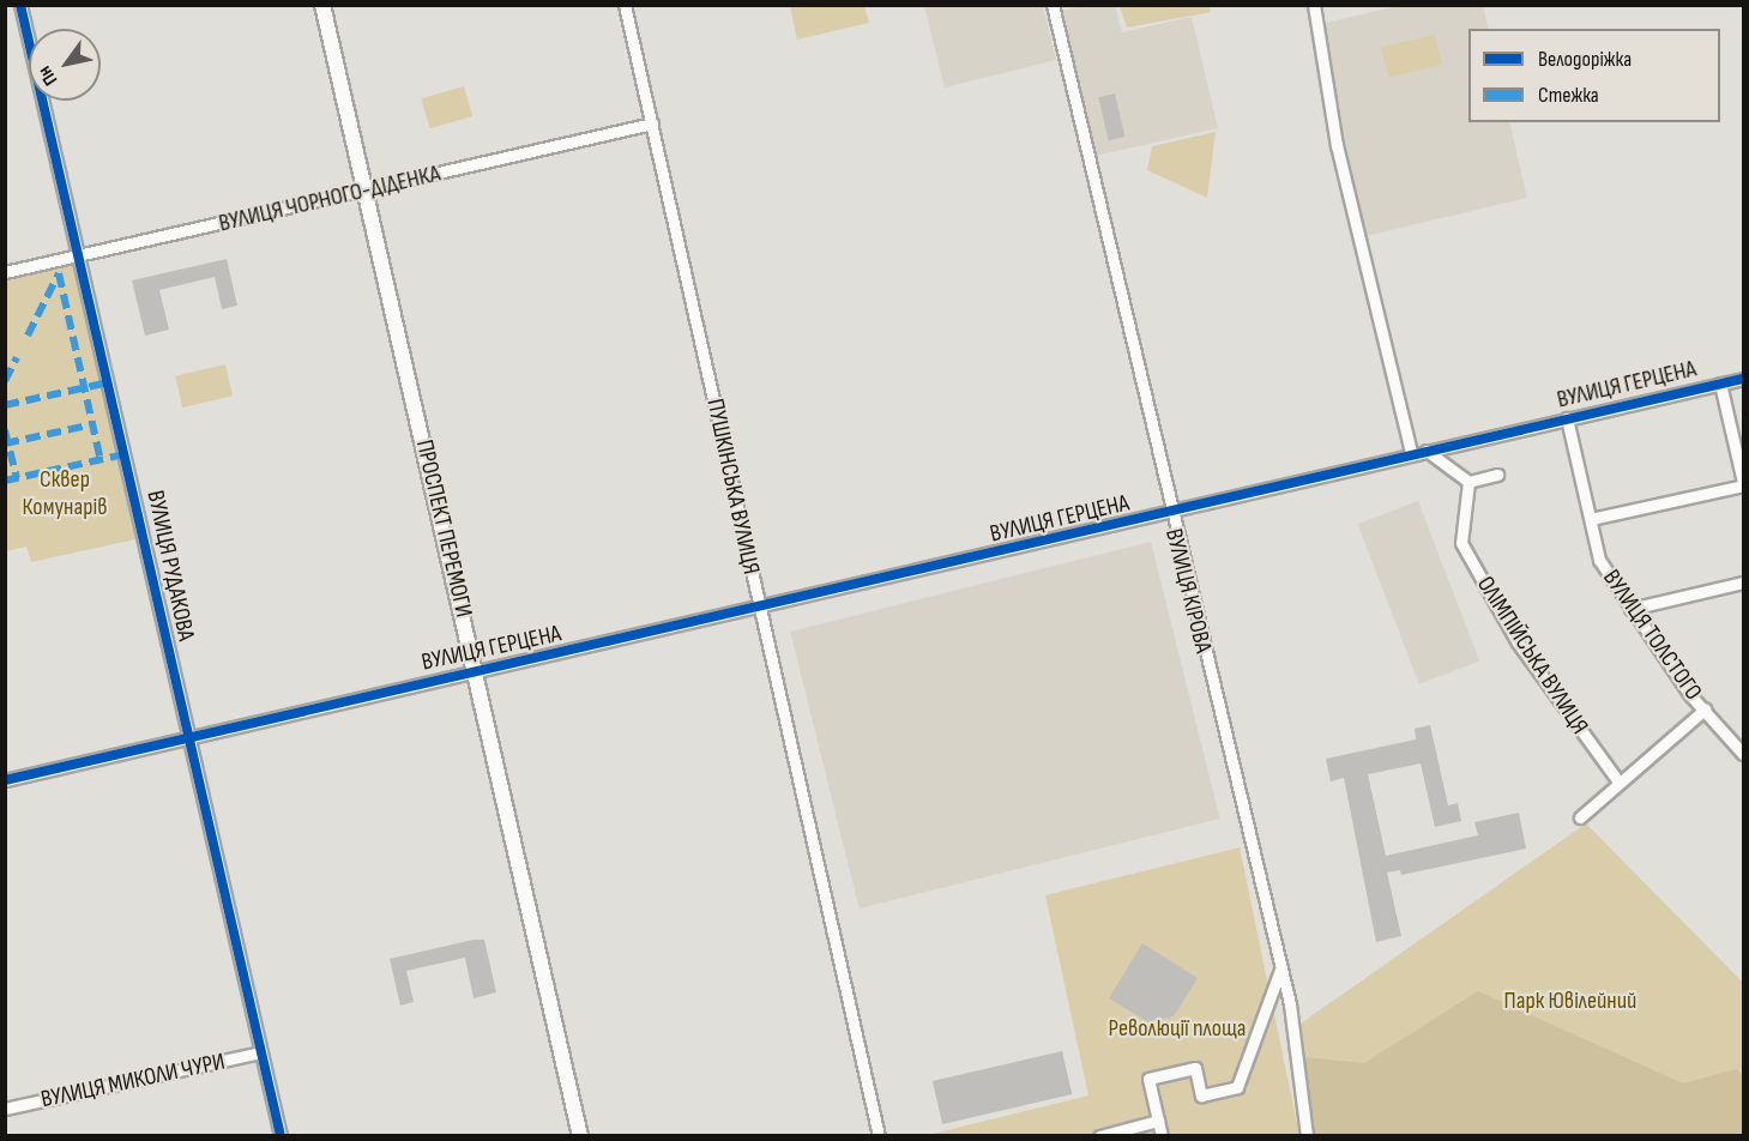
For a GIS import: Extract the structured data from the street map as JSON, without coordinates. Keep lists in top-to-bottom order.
{
  "streets": {
    "main road": ["ПРОСПЕКТ ПЕРЕМОГИ"],
    "street": [
      "ВУЛИЦЯ ЧОРНОГО-ДІДЕНКА",
      "ВУЛИЦЯ ГЕРЦЕНА",
      "ПУШКІНСЬКА ВУЛИЦЯ",
      "ВУЛИЦЯ РУДАКОВА",
      "ВУЛИЦЯ КІРОВА",
      "ВУЛИЦЯ ТОЛСТОГО",
      "ОЛІМПІЙСЬКА ВУЛИЦЯ",
      "ВУЛИЦЯ МИКОЛИ ЧУРИ"
    ]
  },
  "crossings": [
    ["ВУЛИЦЯ ЧОРНОГО-ДІДЕНКА", "ПУШКІНСЬКА ВУЛИЦЯ"],
    ["ВУЛИЦЯ ЧОРНОГО-ДІДЕНКА", "ПРОСПЕКТ ПЕРЕМОГИ"],
    ["ВУЛИЦЯ ЧОРНОГО-ДІДЕНКА", "ВУЛИЦЯ РУДАКОВА"],
    ["ВУЛИЦЯ ГЕРЦЕНА", "ПУШКІНСЬКА ВУЛИЦЯ"],
    ["ВУЛИЦЯ ГЕРЦЕНА", "ПРОСПЕКТ ПЕРЕМОГИ"],
    ["ВУЛИЦЯ ГЕРЦЕНА", "ВУЛИЦЯ РУДАКОВА"],
    ["ВУЛИЦЯ ГЕРЦЕНА", "ВУЛИЦЯ КІРОВА"],
    ["ВУЛИЦЯ ГЕРЦЕНА", "ВУЛИЦЯ ТОЛСТОГО"],
    ["ВУЛИЦЯ РУДАКОВА", "ВУЛИЦЯ МИКОЛИ ЧУРИ"]
  ],
  "parks": ["Сквер Комунарів", "Парк Ювілейний", "Революції площа"],
  "legend": ["Велодоріжка", "Стежка"],
  "north": "bottom left"
}
